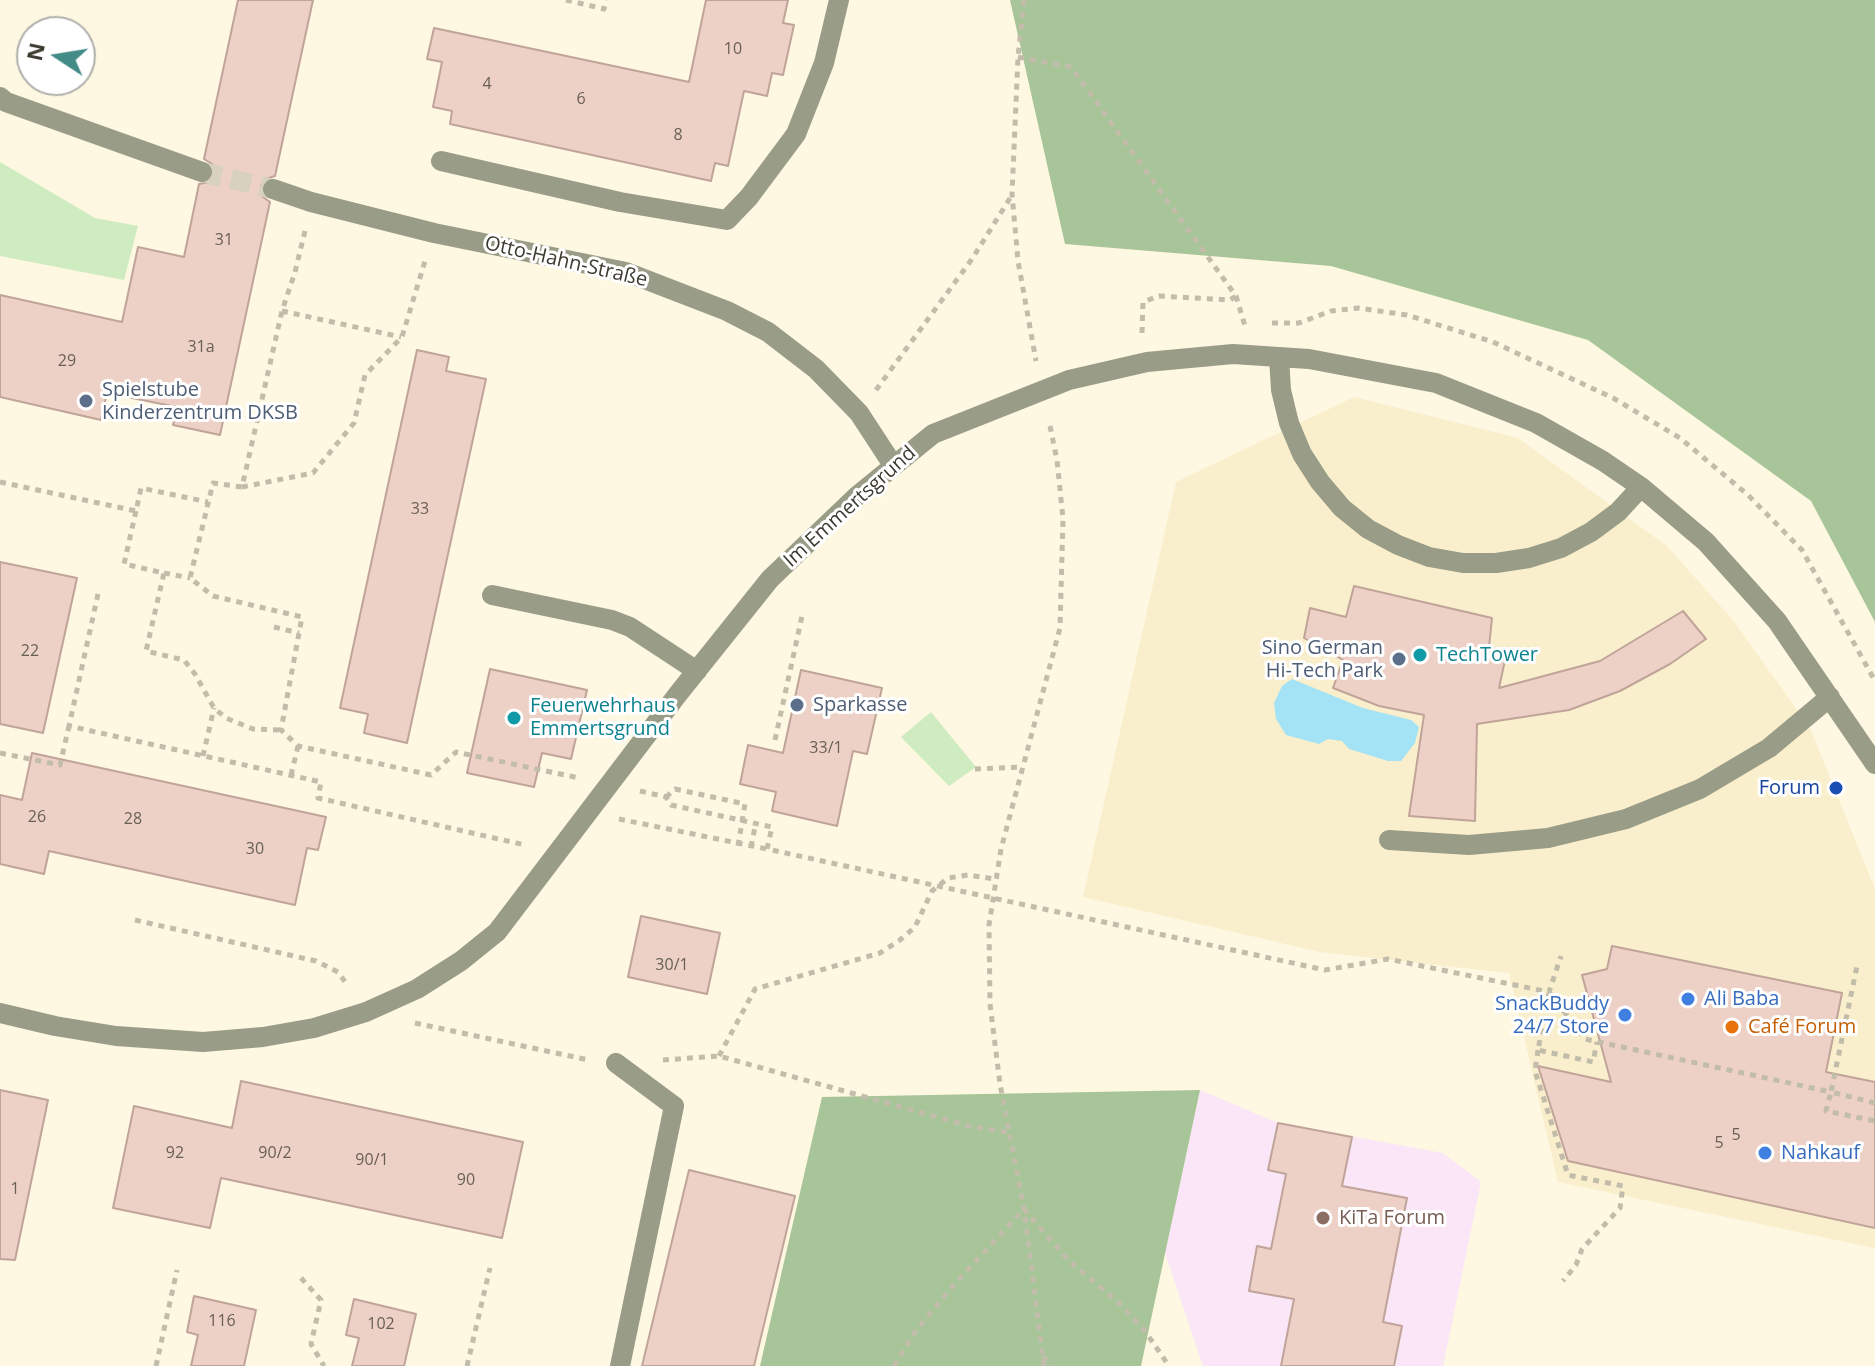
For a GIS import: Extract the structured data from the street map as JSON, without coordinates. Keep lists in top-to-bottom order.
{
  "streets": {
    "street": ["Otto-Hahn-Straße", "Im Emmertsgrund"]
  },
  "crossings": [
    ["Otto-Hahn-Straße", "Im Emmertsgrund"]
  ],
  "places": [
    "Spielstube Kinderzentrum DKSB",
    "TechTower",
    "Sino German Hi-Tech Park",
    "Sparkasse",
    "Feuerwehrhaus Emmertsgrund",
    "Forum",
    "Ali Baba",
    "SnackBuddy 24/7 Store",
    "Café Forum",
    "Nahkauf",
    "KiTa Forum"
  ],
  "house_numbers": [
    "10",
    "4",
    "6",
    "8",
    "31",
    "31a",
    "29",
    "33",
    "22",
    "33/1",
    "26",
    "28",
    "30",
    "30/1",
    "5",
    "5",
    "92",
    "90/2",
    "90/1",
    "90",
    "1",
    "116",
    "102"
  ],
  "north": "left"
}
